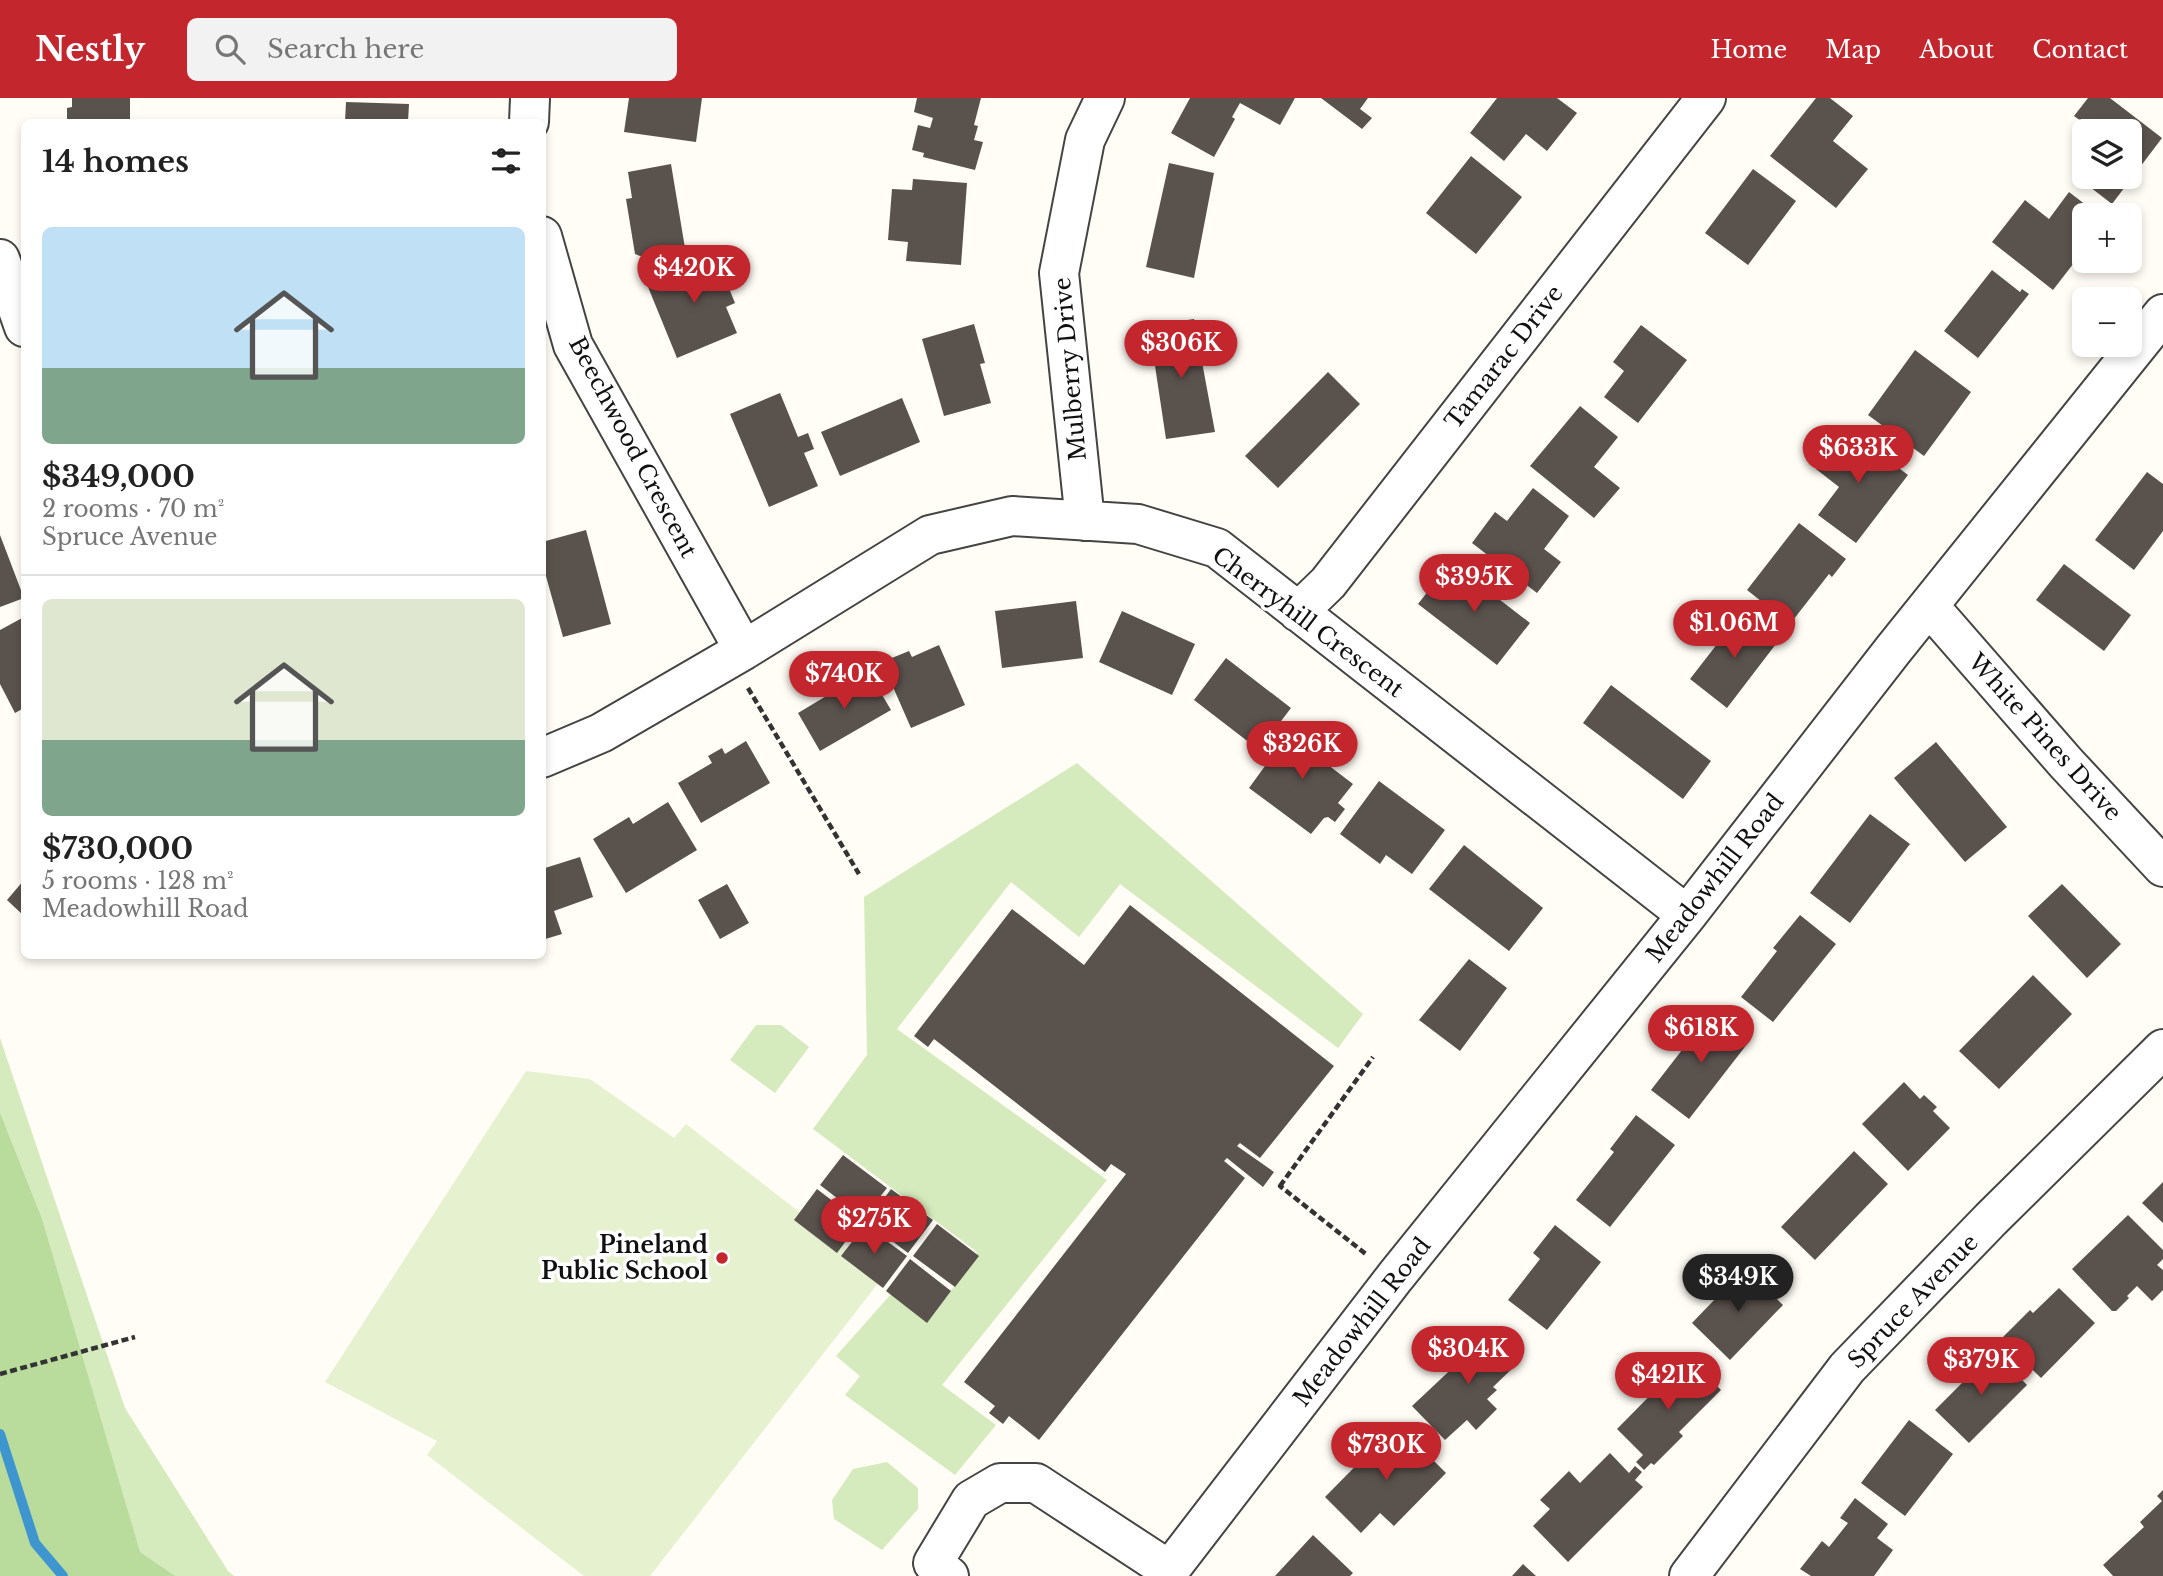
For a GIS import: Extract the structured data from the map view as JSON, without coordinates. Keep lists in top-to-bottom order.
{
  "streets": {
    "street": [
      "Tamarac Drive",
      "Mulberry Drive",
      "Beechwood Crescent",
      "Cherryhill Crescent",
      "White Pines Drive",
      "Meadowhill Road",
      "Spruce Avenue"
    ]
  },
  "crossings": [
    ["Tamarac Drive", "Cherryhill Crescent"],
    ["Mulberry Drive", "Cherryhill Crescent"],
    ["Beechwood Crescent", "Cherryhill Crescent"],
    ["Cherryhill Crescent", "Meadowhill Road"],
    ["White Pines Drive", "Meadowhill Road"]
  ],
  "places": ["Pineland Public School"],
  "page": {
    "header": "Nestly",
    "search": "Search here",
    "nav": [
      "Home",
      "Map",
      "About",
      "Contact"
    ],
    "map_buttons": ["+", "−"],
    "heading": "14 homes",
    "list": [
      {
        "name": "$349,000",
        "note": "2 rooms · 70 m² · Spruce Avenue"
      },
      {
        "name": "$730,000",
        "note": "5 rooms · 128 m² · Meadowhill Road"
      }
    ],
    "price": [
      "$420K",
      "$306K",
      "$633K",
      "$395K",
      "$1.06M",
      "$740K",
      "$326K",
      "$618K",
      "$275K",
      "$349K",
      "$304K",
      "$379K",
      "$421K",
      "$730K"
    ]
  }
}
